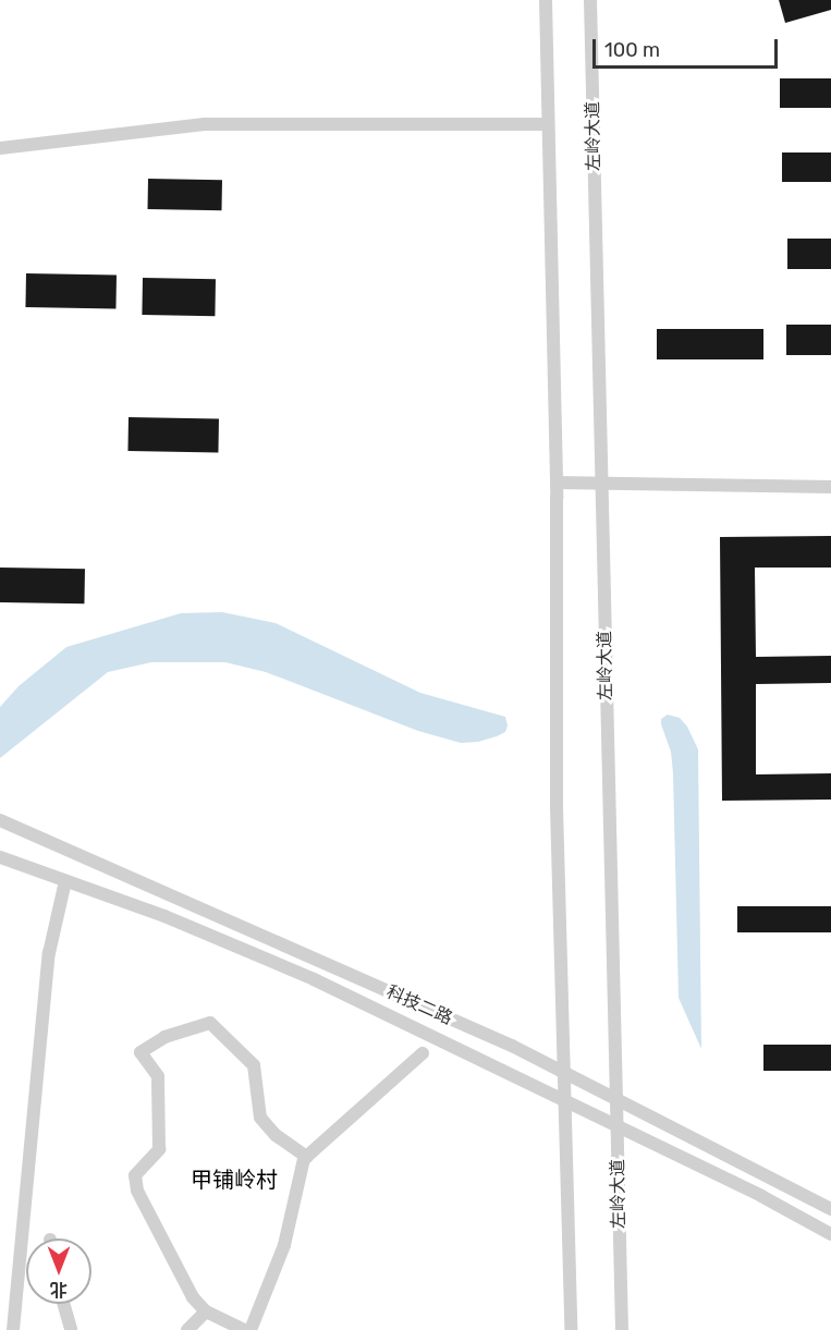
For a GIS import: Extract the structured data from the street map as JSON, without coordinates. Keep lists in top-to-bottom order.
{
  "streets": {
    "street": ["左岭大道", "科技二路"]
  },
  "crossings": [
    ["左岭大道", "科技二路"]
  ],
  "districts": ["甲铺岭村"],
  "scale_bar": "100 m",
  "north": "bottom"
}
